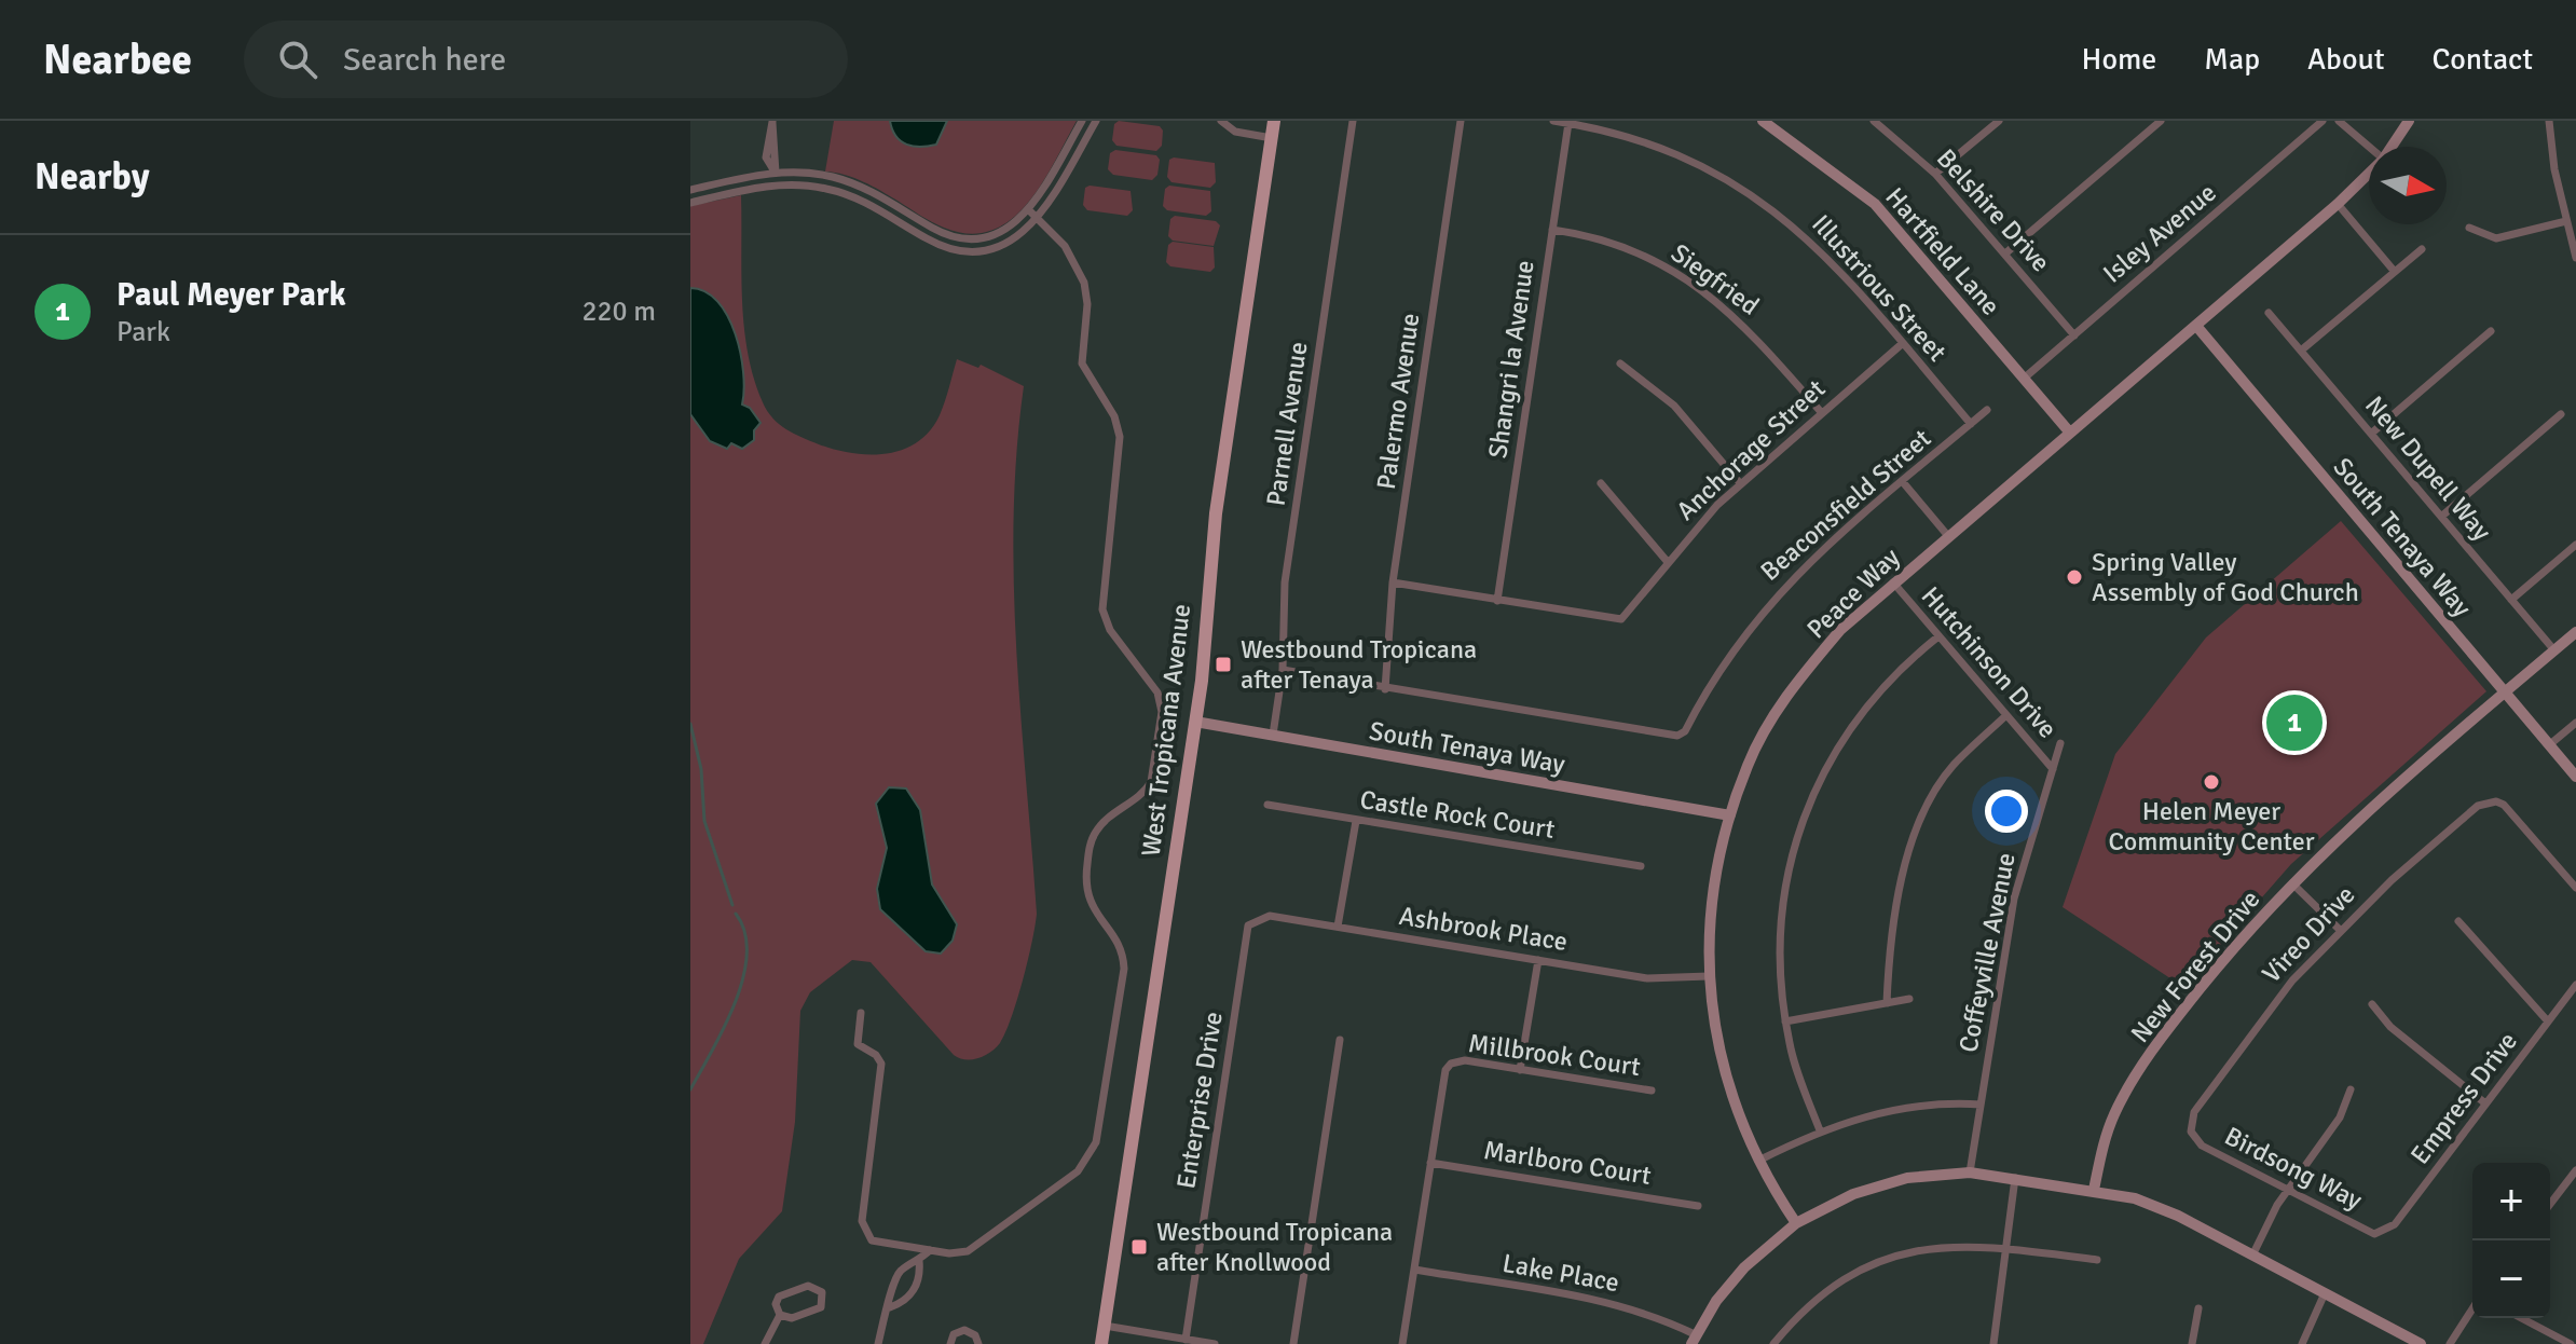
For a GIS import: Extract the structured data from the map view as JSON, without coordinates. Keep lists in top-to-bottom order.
{
  "streets": {
    "main road": ["West Tropicana Avenue"],
    "street": [
      "Belshire Drive",
      "Isley Avenue",
      "Hartfield Lane",
      "Siegfried",
      "Illustrious Street",
      "Shangri la Avenue",
      "Palermo Avenue",
      "Parnell Avenue",
      "Anchorage Street",
      "New Dupell Way",
      "Beaconsfield Street",
      "South Tenaya Way",
      "Peace Way",
      "Hutchinson Drive",
      "Castle Rock Court",
      "Ashbrook Place",
      "Vireo Drive",
      "Coffeyville Avenue",
      "New Forest Drive",
      "Millbrook Court",
      "Empress Drive",
      "Enterprise Drive",
      "Marlboro Court",
      "Birdsong Way",
      "Lake Place"
    ]
  },
  "crossings": [
    ["Belshire Drive", "Isley Avenue"],
    ["Isley Avenue", "Hartfield Lane"],
    ["Hartfield Lane", "Peace Way"],
    ["Siegfried", "Shangri la Avenue"],
    ["Siegfried", "Anchorage Street"],
    ["Illustrious Street", "Shangri la Avenue"],
    ["Illustrious Street", "Anchorage Street"],
    ["Illustrious Street", "Beaconsfield Street"],
    ["Shangri la Avenue", "Anchorage Street"],
    ["Palermo Avenue", "Anchorage Street"],
    ["Palermo Avenue", "Beaconsfield Street"],
    ["Parnell Avenue", "Beaconsfield Street"],
    ["Parnell Avenue", "South Tenaya Way"],
    ["New Dupell Way", "New Forest Drive"],
    ["South Tenaya Way", "Peace Way"],
    ["South Tenaya Way", "West Tropicana Avenue"],
    ["South Tenaya Way", "New Forest Drive"],
    ["Peace Way", "Hutchinson Drive"],
    ["Peace Way", "Ashbrook Place"],
    ["Hutchinson Drive", "Coffeyville Avenue"],
    ["Ashbrook Place", "Enterprise Drive"],
    ["Vireo Drive", "Birdsong Way"],
    ["Millbrook Court", "Marlboro Court"],
    ["Empress Drive", "Birdsong Way"]
  ],
  "places": {
    "other": ["Spring Valley Assembly of God Church", "Helen Meyer Community Center"],
    "transit": ["Westbound Tropicana after Tenaya", "Westbound Tropicana after Knollwood"]
  },
  "north": "right",
  "page": {
    "header": "Nearbee",
    "search": "Search here",
    "nav": [
      "Home",
      "Map",
      "About",
      "Contact"
    ],
    "heading": "Nearby",
    "list": [
      {
        "mark": "1",
        "name": "Paul Meyer Park",
        "note": "Park",
        "value": "220 m"
      }
    ],
    "pins": "1",
    "map_buttons": ["+", "−"]
  }
}
